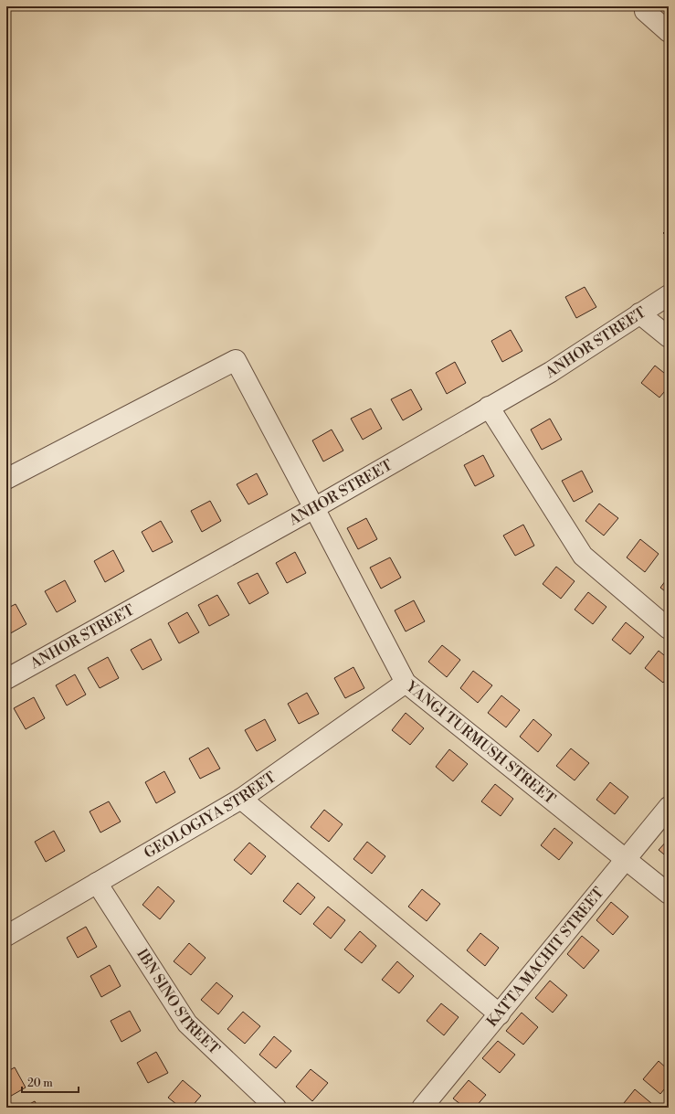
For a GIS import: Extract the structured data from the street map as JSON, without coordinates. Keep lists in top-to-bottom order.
{
  "streets": {
    "street": [
      "ANHOR STREET",
      "YANGI TURMUSH STREET",
      "GEOLOGIYA STREET",
      "KATTA MACHIT STREET",
      "IBN SINO STREET"
    ]
  },
  "crossings": [
    ["ANHOR STREET", "YANGI TURMUSH STREET"],
    ["YANGI TURMUSH STREET", "GEOLOGIYA STREET"],
    ["YANGI TURMUSH STREET", "KATTA MACHIT STREET"],
    ["GEOLOGIYA STREET", "IBN SINO STREET"]
  ],
  "scale_bar": "20 m"
}
